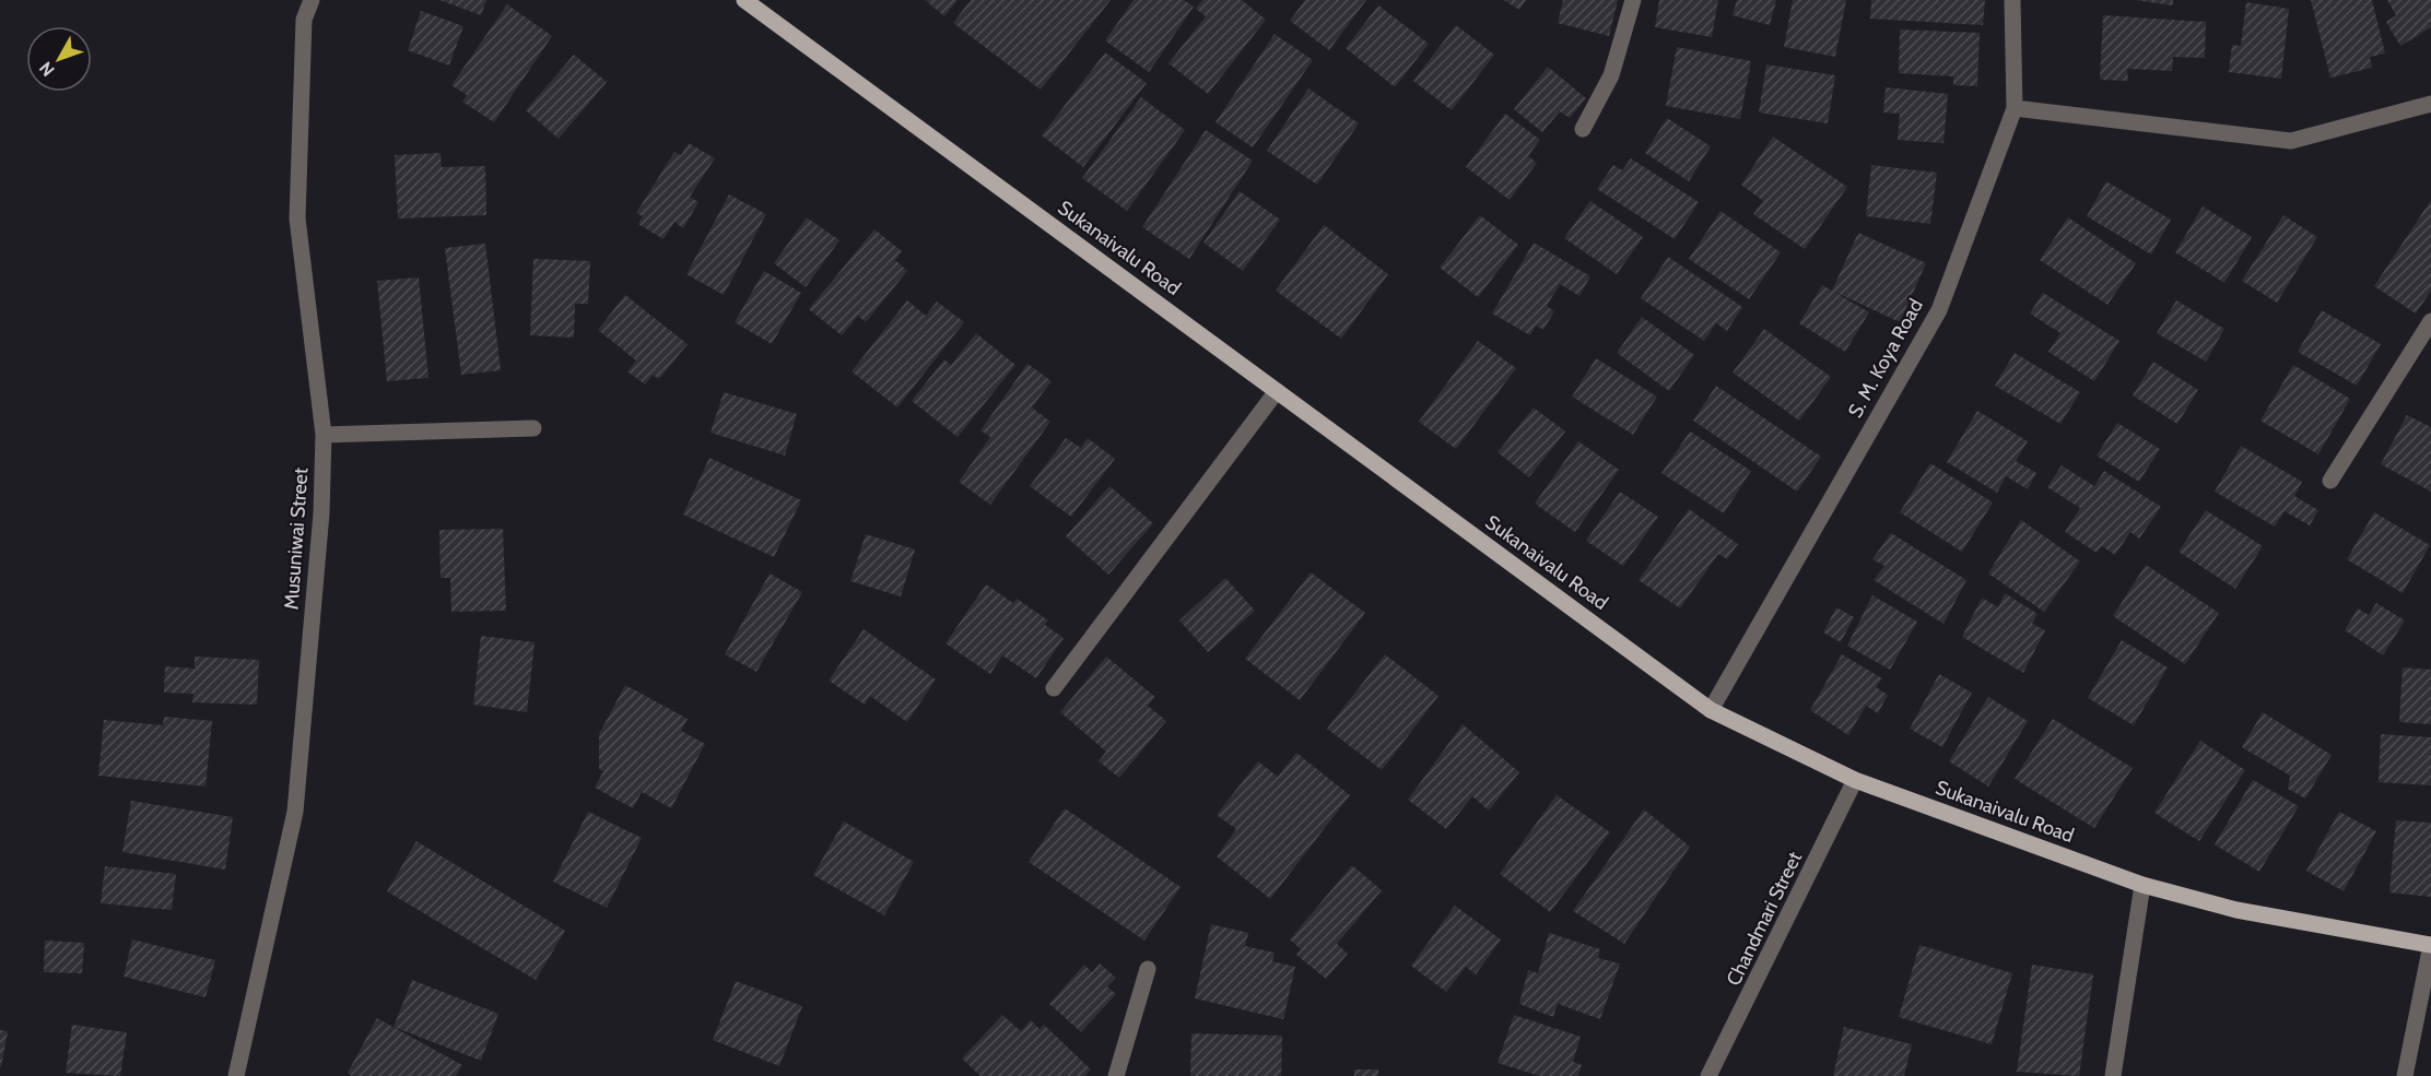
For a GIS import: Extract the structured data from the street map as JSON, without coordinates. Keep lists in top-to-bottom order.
{
  "streets": {
    "main road": ["Sukanaivalu Road"],
    "street": ["S. M. Koya Road", "Musuniwai Street", "Chandmari Street"]
  },
  "crossings": [
    ["Sukanaivalu Road", "S. M. Koya Road"],
    ["Sukanaivalu Road", "Chandmari Street"]
  ],
  "north": "bottom left"
}
